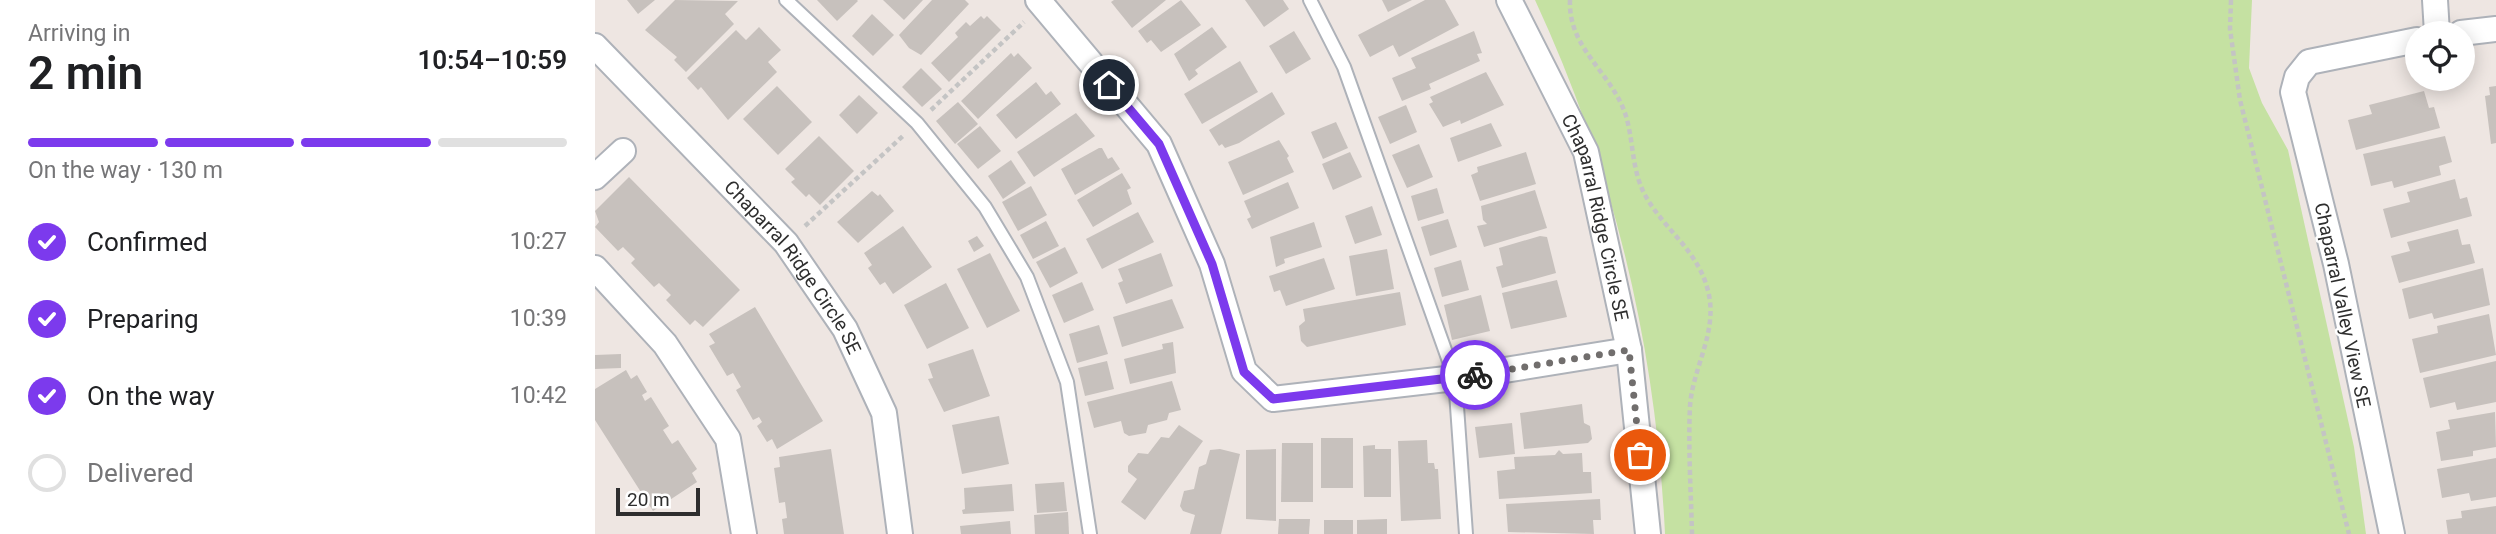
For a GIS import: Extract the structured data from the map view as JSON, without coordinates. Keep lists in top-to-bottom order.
{
  "streets": {
    "street": ["Chaparral Ridge Circle SE", "Chaparral Valley View SE"]
  },
  "scale_bar": "20 m",
  "page": {
    "heading": ["2 min", "Arriving in", "10:54–10:59"],
    "bar": "On the way · 130 m",
    "list": [
      ["Confirmed", "10:27"],
      ["Preparing", "10:39"],
      ["On the way", "10:42"],
      "Delivered"
    ],
    "scale": "20 m"
  }
}
